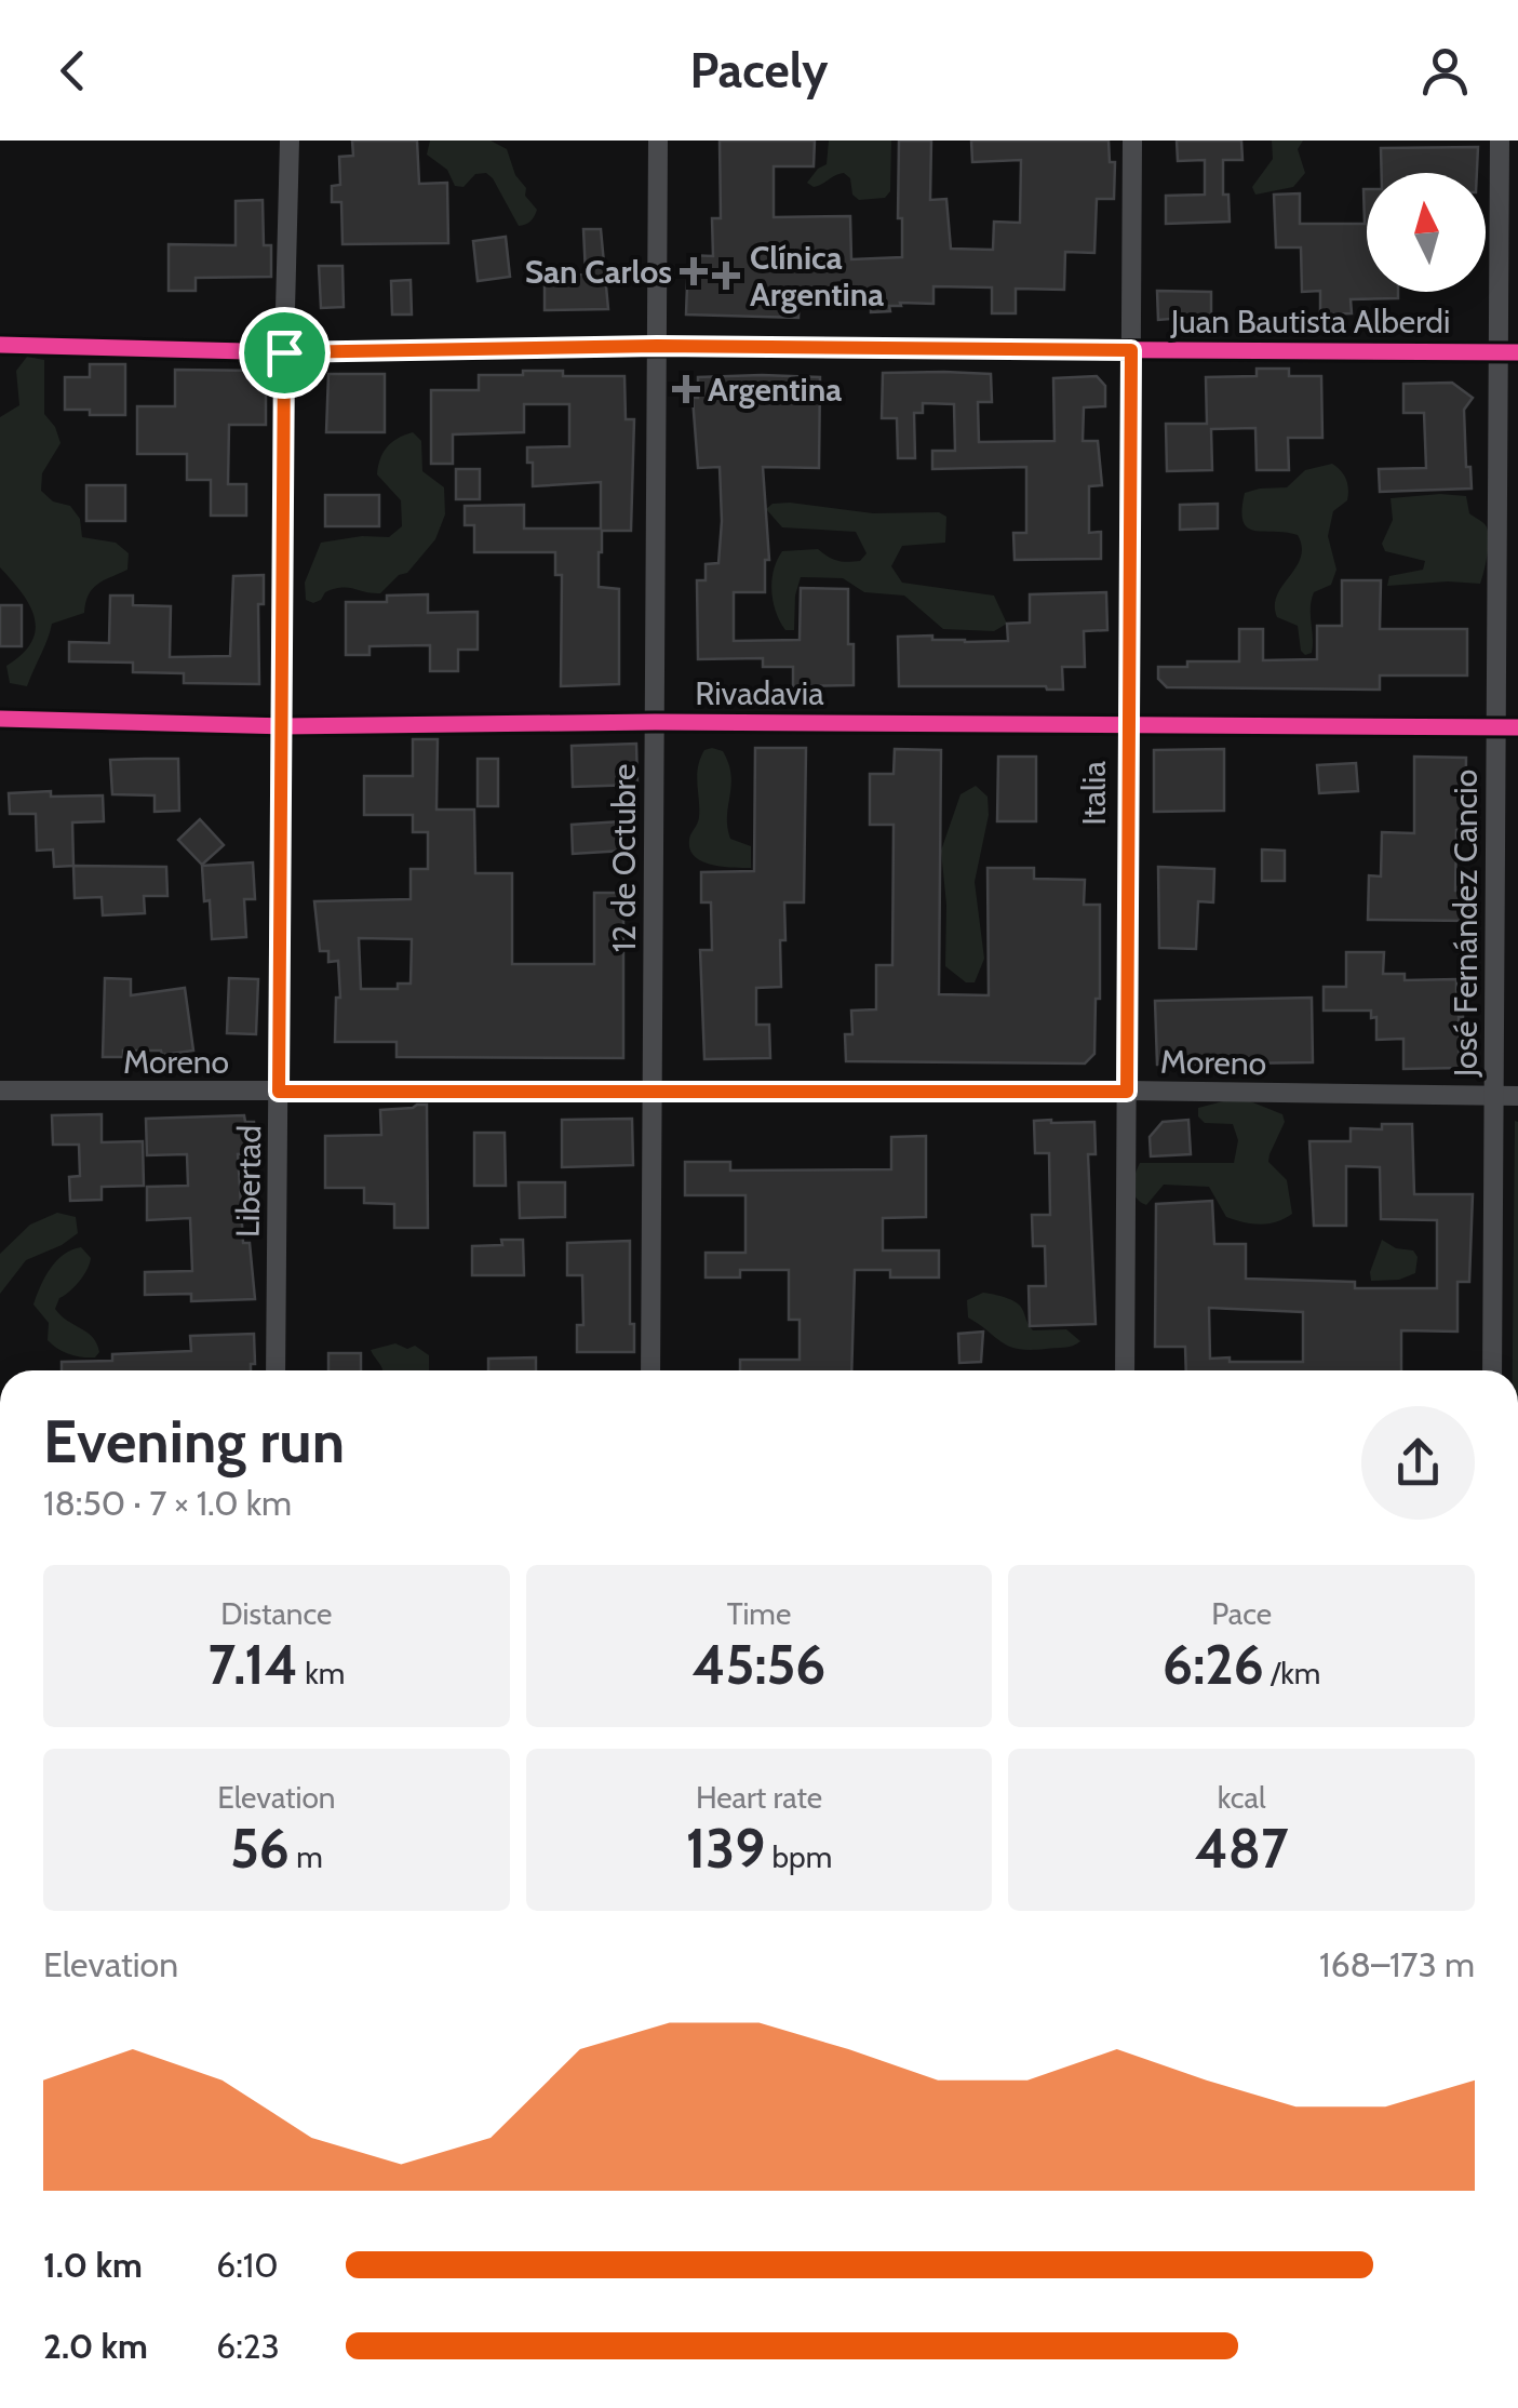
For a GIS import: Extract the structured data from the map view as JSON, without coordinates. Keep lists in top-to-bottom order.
{
  "streets": {
    "street": [
      "Juan Bautista Alberdi",
      "Rivadavia",
      "Italia",
      "12 de Octubre",
      "José Fernández Cancio",
      "Moreno",
      "Libertad"
    ]
  },
  "crossings": [
    ["Juan Bautista Alberdi", "Italia"],
    ["Juan Bautista Alberdi", "12 de Octubre"],
    ["Juan Bautista Alberdi", "José Fernández Cancio"],
    ["Juan Bautista Alberdi", "Libertad"],
    ["Rivadavia", "Italia"],
    ["Rivadavia", "12 de Octubre"],
    ["Rivadavia", "José Fernández Cancio"],
    ["Rivadavia", "Libertad"],
    ["Italia", "Moreno"],
    ["12 de Octubre", "Moreno"],
    ["José Fernández Cancio", "Moreno"],
    ["Moreno", "Libertad"]
  ],
  "places": {
    "health": ["San Carlos", "Clínica Argentina", "Argentina"]
  },
  "north": "top",
  "page": {
    "header": "Pacely",
    "heading": ["Evening run", "18:50 · 7 × 1.0 km"],
    "stats": [
      ["Distance", "7.14 km"],
      ["Time", "45:56"],
      ["Pace", "6:26 /km"],
      ["Elevation", "56 m"],
      ["Heart rate", "139 bpm"],
      ["kcal", "487"]
    ],
    "chart": ["Elevation", "168–173 m"],
    "list": [
      {
        "name": "1.0 km",
        "note": "6:10"
      },
      {
        "name": "2.0 km",
        "note": "6:23"
      }
    ]
  }
}
